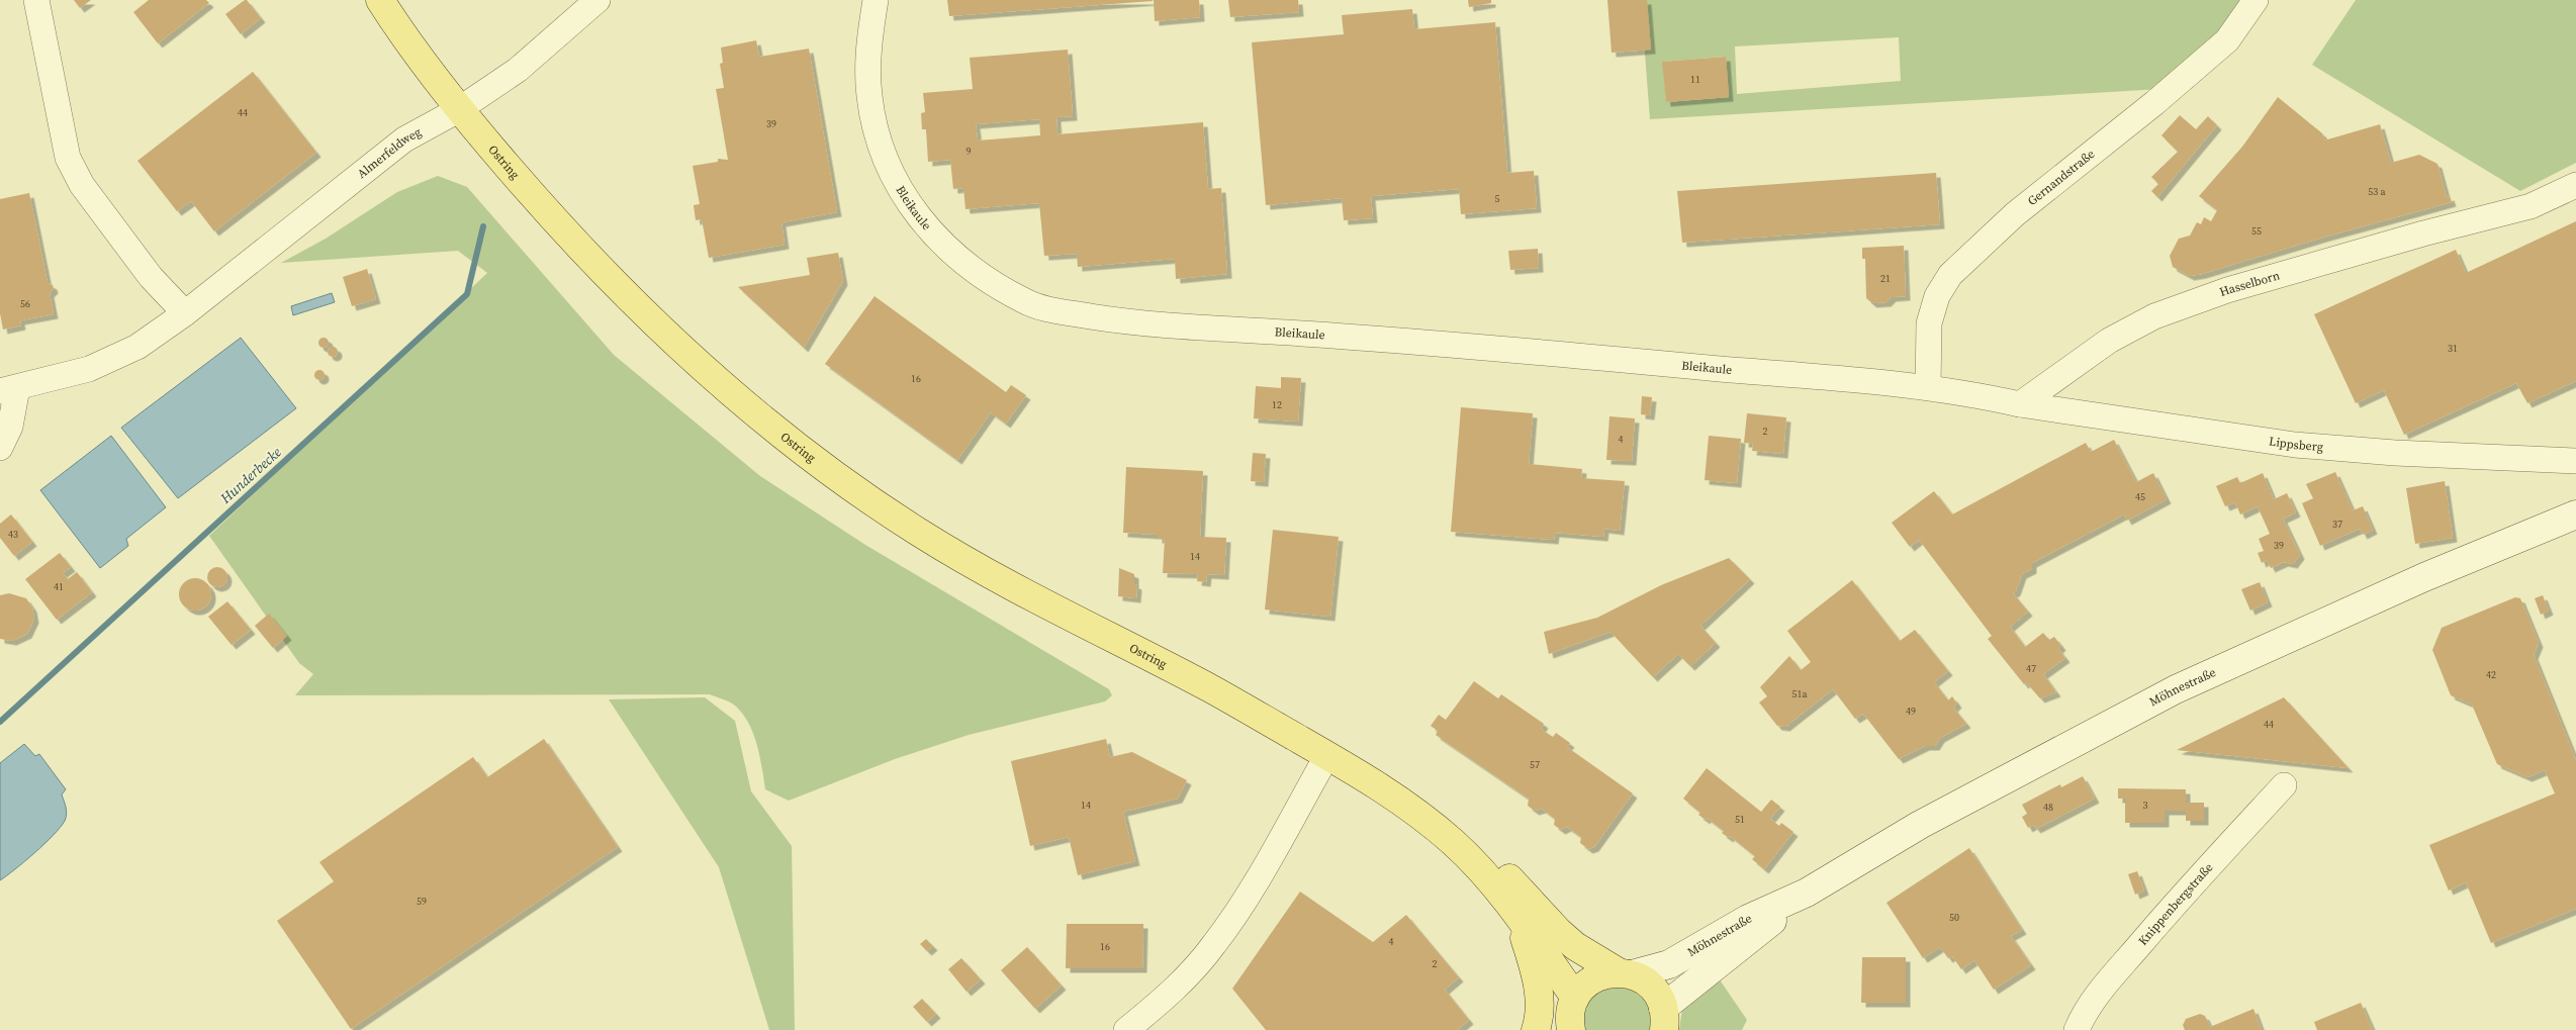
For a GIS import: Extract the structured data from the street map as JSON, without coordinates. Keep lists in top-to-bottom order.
{
  "streets": {
    "main road": ["Ostring"],
    "street": [
      "Almerfeldweg",
      "Gernandstraße",
      "Bleikaule",
      "Hasselborn",
      "Lippsberg",
      "Möhnestraße",
      "Knippenbergstraße"
    ]
  },
  "crossings": [
    ["Almerfeldweg", "Ostring"],
    ["Gernandstraße", "Bleikaule"],
    ["Hasselborn", "Lippsberg"]
  ],
  "water": ["Hunderbecke"],
  "house_numbers": [
    "11",
    "44",
    "39",
    "9",
    "53 a",
    "5",
    "55",
    "21",
    "56",
    "31",
    "16",
    "12",
    "2",
    "4",
    "45",
    "37",
    "43",
    "39",
    "14",
    "41",
    "47",
    "42",
    "51a",
    "49",
    "44",
    "57",
    "14",
    "3",
    "48",
    "51",
    "59",
    "50",
    "4",
    "16",
    "2"
  ]
}
